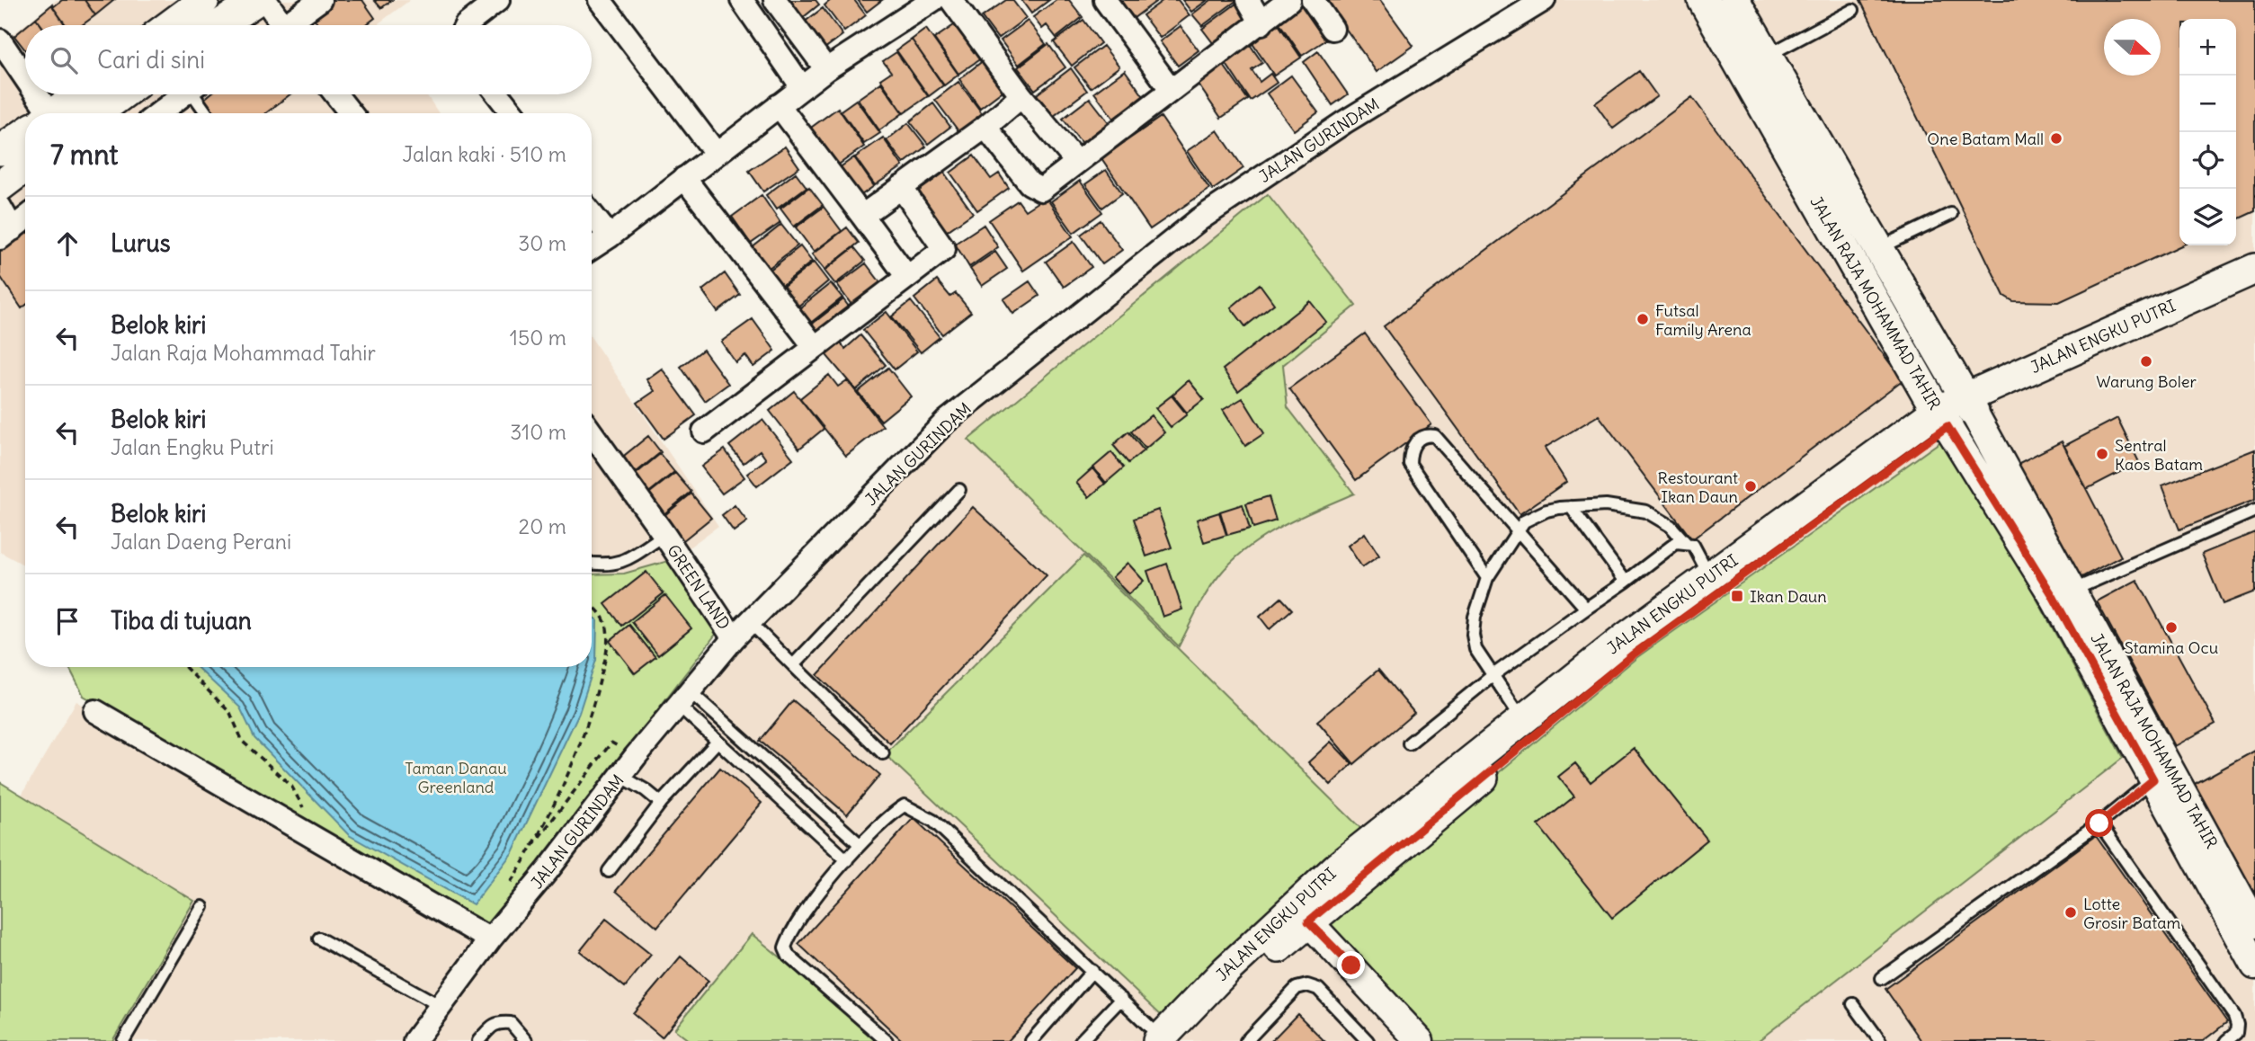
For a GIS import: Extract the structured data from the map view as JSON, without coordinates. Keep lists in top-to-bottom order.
{
  "streets": {
    "main road": ["JALAN RAJA MOHAMMAD TAHIR", "JALAN ENGKU PUTRI"],
    "street": ["JALAN GURINDAM", "GREEN LAND"]
  },
  "crossings": [
    ["JALAN GURINDAM", "GREEN LAND"],
    ["JALAN RAJA MOHAMMAD TAHIR", "JALAN ENGKU PUTRI"]
  ],
  "parks": ["Taman Danau Greenland"],
  "places": {
    "other": [
      "One Batam Mall",
      "Futsal Family Arena",
      "Warung Boler",
      "Sentral Kaos Batam",
      "Restourant Ikan Daun",
      "Stamina Ocu",
      "Lotte Grosir Batam"
    ],
    "transit": ["Ikan Daun"]
  },
  "north": "right",
  "page": {
    "map_buttons": ["+", "−"],
    "search": "Cari di sini",
    "heading": ["7 mnt", "Jalan kaki · 510 m"],
    "list": [
      ["Lurus", "30 m"],
      ["Belok kiri", "Jalan Raja Mohammad Tahir", "150 m"],
      ["Belok kiri", "Jalan Engku Putri", "310 m"],
      ["Belok kiri", "Jalan Daeng Perani", "20 m"],
      "Tiba di tujuan"
    ]
  }
}
